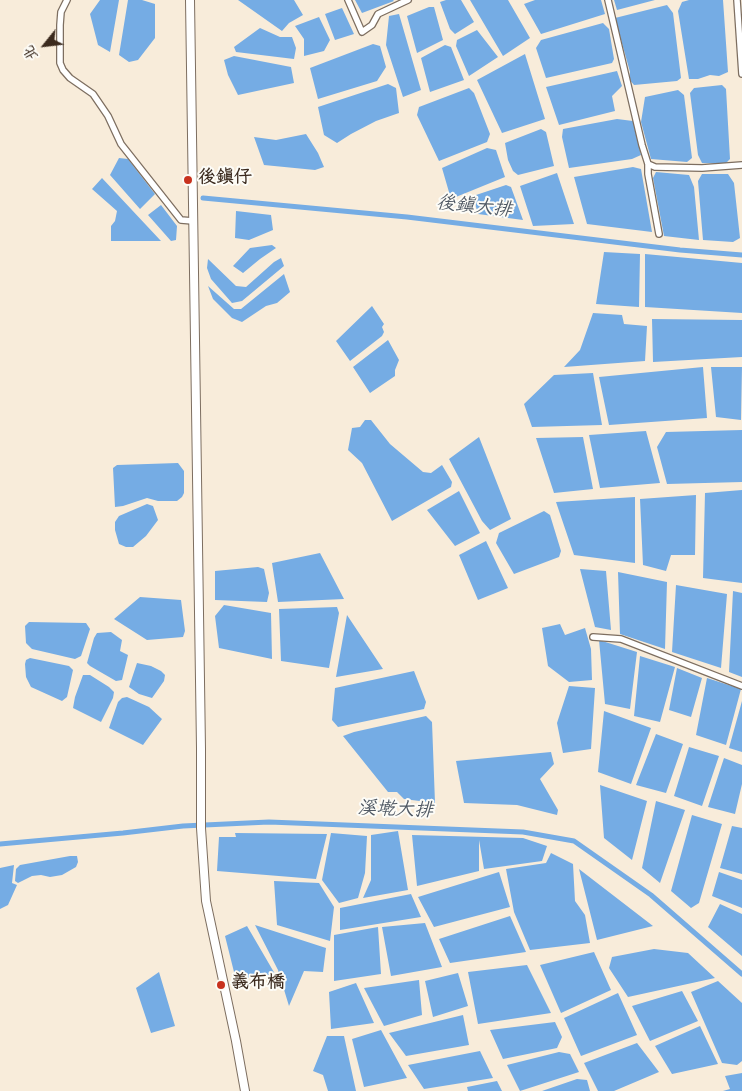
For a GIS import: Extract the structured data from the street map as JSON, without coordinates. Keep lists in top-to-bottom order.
{
  "water": ["後鎮大排", "溪墘大排"],
  "places": ["後鎮仔", "義布橋"],
  "north": "bottom left"
}
